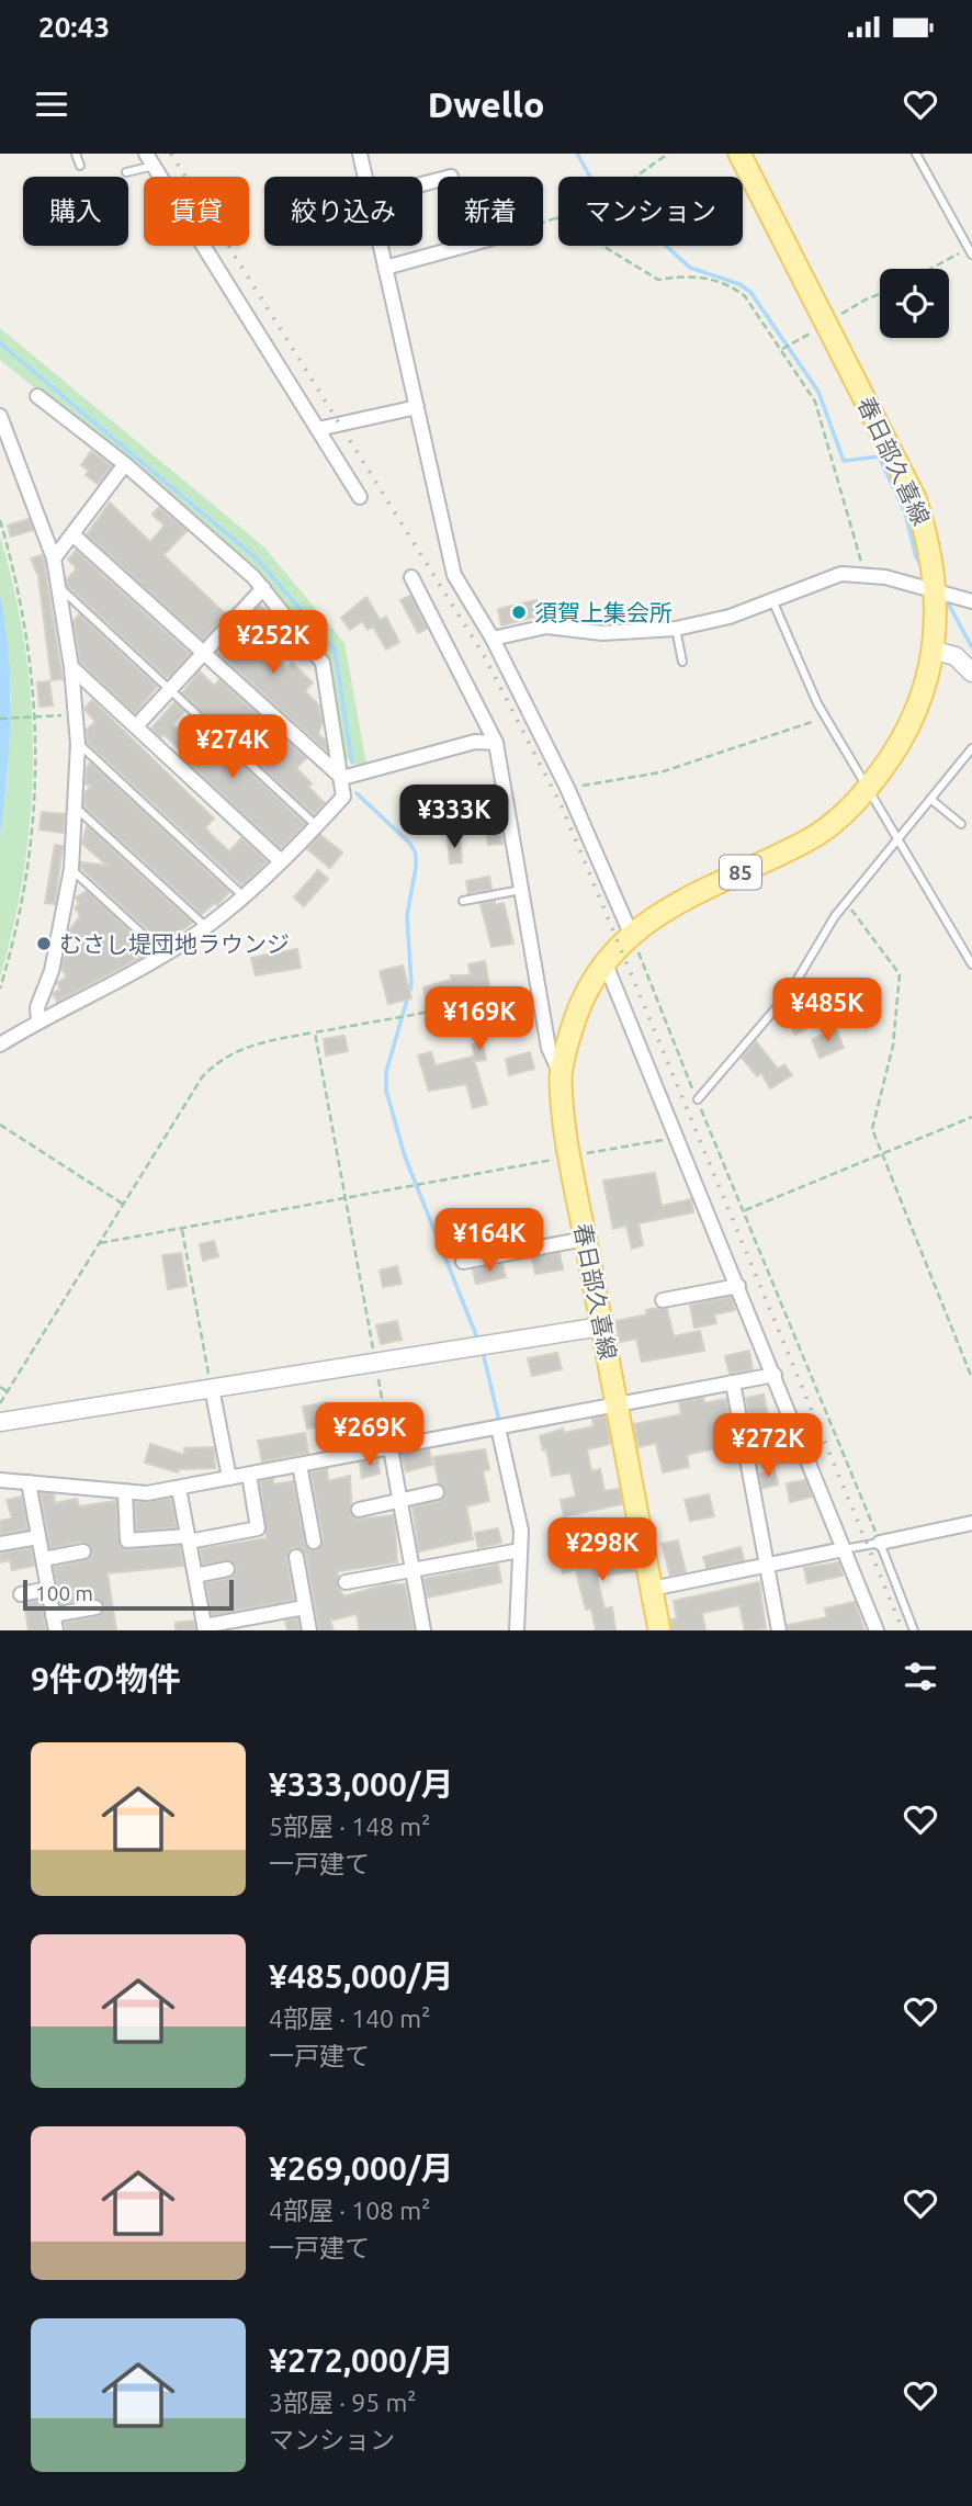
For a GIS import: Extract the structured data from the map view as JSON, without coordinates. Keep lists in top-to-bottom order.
{
  "streets": {
    "main road": ["春日部久喜線", "85"]
  },
  "places": ["須賀上集会所", "むさし堤団地ラウンジ"],
  "scale_bar": "100 m",
  "page": {
    "status": "20:43",
    "header": "Dwello",
    "chip": [
      "購入",
      "賃貸",
      "絞り込み",
      "新着",
      "マンション"
    ],
    "price": [
      "¥252K",
      "¥274K",
      "¥333K",
      "¥485K",
      "¥169K",
      "¥164K",
      "¥269K",
      "¥272K",
      "¥298K"
    ],
    "scale": "100 m",
    "heading": "9件の物件",
    "list": [
      {
        "name": "¥333,000/月",
        "note": "5部屋 · 148 m² · 一戸建て"
      },
      {
        "name": "¥485,000/月",
        "note": "4部屋 · 140 m² · 一戸建て"
      },
      {
        "name": "¥269,000/月",
        "note": "4部屋 · 108 m² · 一戸建て"
      },
      {
        "name": "¥272,000/月",
        "note": "3部屋 · 95 m² · マンション"
      }
    ]
  }
}
